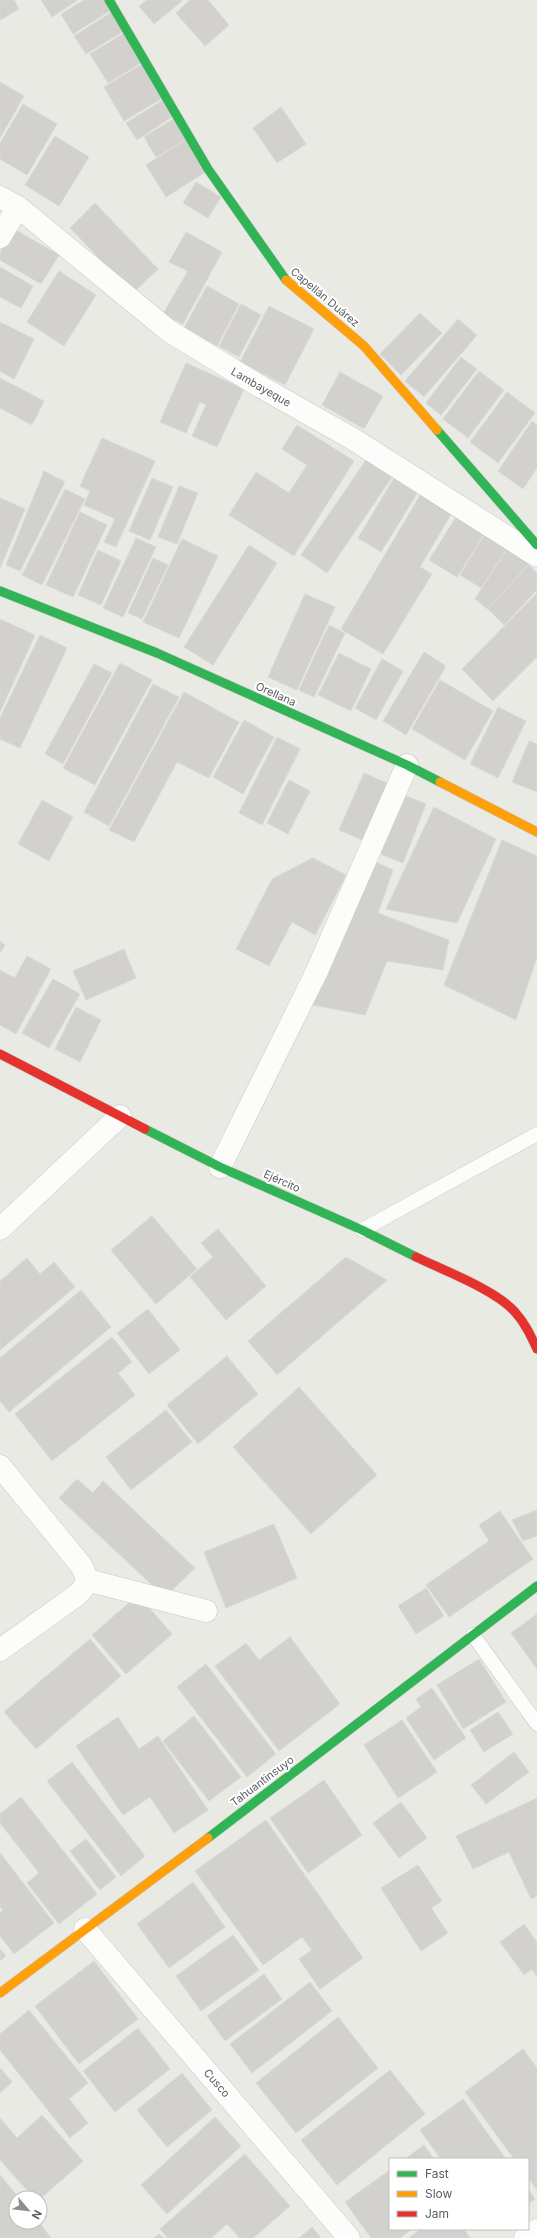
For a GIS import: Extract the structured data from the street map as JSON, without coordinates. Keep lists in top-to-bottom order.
{
  "streets": {
    "street": [
      "Capellán Duárez",
      "Lambayeque",
      "Orellana",
      "Ejército",
      "Tahuantinsuyo",
      "Cusco"
    ]
  },
  "crossings": [
    ["Tahuantinsuyo", "Cusco"]
  ],
  "legend": ["Fast", "Slow", "Jam"],
  "north": "bottom right"
}
